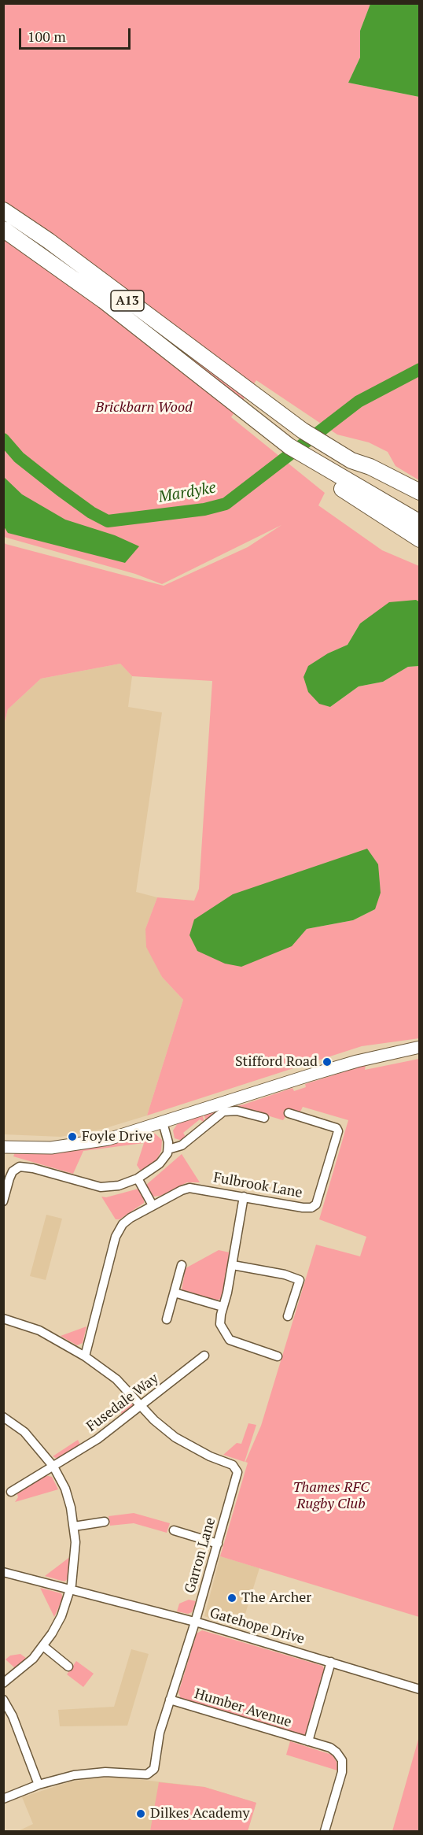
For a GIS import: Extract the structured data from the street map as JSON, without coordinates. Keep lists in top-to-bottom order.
{
  "streets": {
    "highway": ["A13"],
    "street": [
      "Fulbrook Lane",
      "Fusedale Way",
      "Garron Lane",
      "Gatehope Drive",
      "Humber Avenue"
    ]
  },
  "crossings": [
    ["Fulbrook Lane", "Garron Lane"],
    ["Fusedale Way", "Garron Lane"],
    ["Garron Lane", "Gatehope Drive"],
    ["Garron Lane", "Humber Avenue"]
  ],
  "water": ["Mardyke"],
  "parks": ["Brickbarn Wood", "Thames RFC Rugby Club"],
  "places": [
    "Stifford Road",
    "Foyle Drive",
    "The Archer",
    "Dilkes Academy"
  ],
  "scale_bar": "100 m"
}
